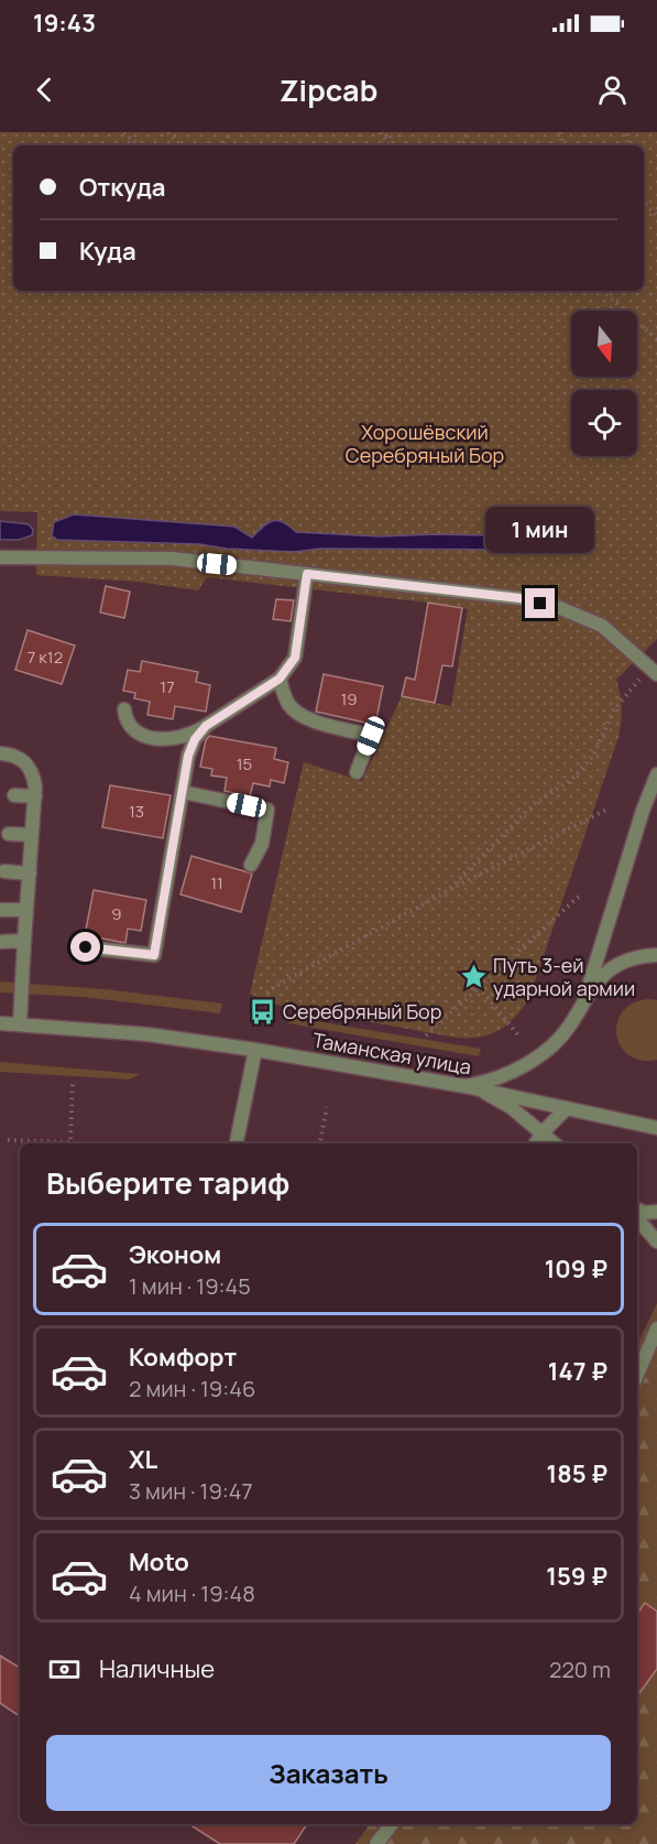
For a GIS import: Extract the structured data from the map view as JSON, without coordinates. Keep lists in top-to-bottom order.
{
  "streets": {
    "street": ["Таманская улица"]
  },
  "parks": ["Хорошёвский Серебряный Бор"],
  "places": {
    "place": ["Путь 3-ей ударной армии"],
    "bus stop": ["Серебряный Бор"]
  },
  "house_numbers": [
    "7 к12",
    "17",
    "19",
    "15",
    "13",
    "11",
    "9"
  ],
  "north": "bottom",
  "page": {
    "status": "19:43",
    "header": "Zipcab",
    "banner": ["Откуда", "Куда"],
    "bubble": "1 мин",
    "heading": "Выберите тариф",
    "list": [
      {
        "name": "Эконом",
        "note": "1 мин · 19:45",
        "value": "109 ₽"
      },
      {
        "name": "Комфорт",
        "note": "2 мин · 19:46",
        "value": "147 ₽"
      },
      {
        "name": "XL",
        "note": "3 мин · 19:47",
        "value": "185 ₽"
      },
      {
        "name": "Moto",
        "note": "4 мин · 19:48",
        "value": "159 ₽"
      }
    ],
    "pay": ["Наличные", "220 m"],
    "buttons": "Заказать"
  }
}
